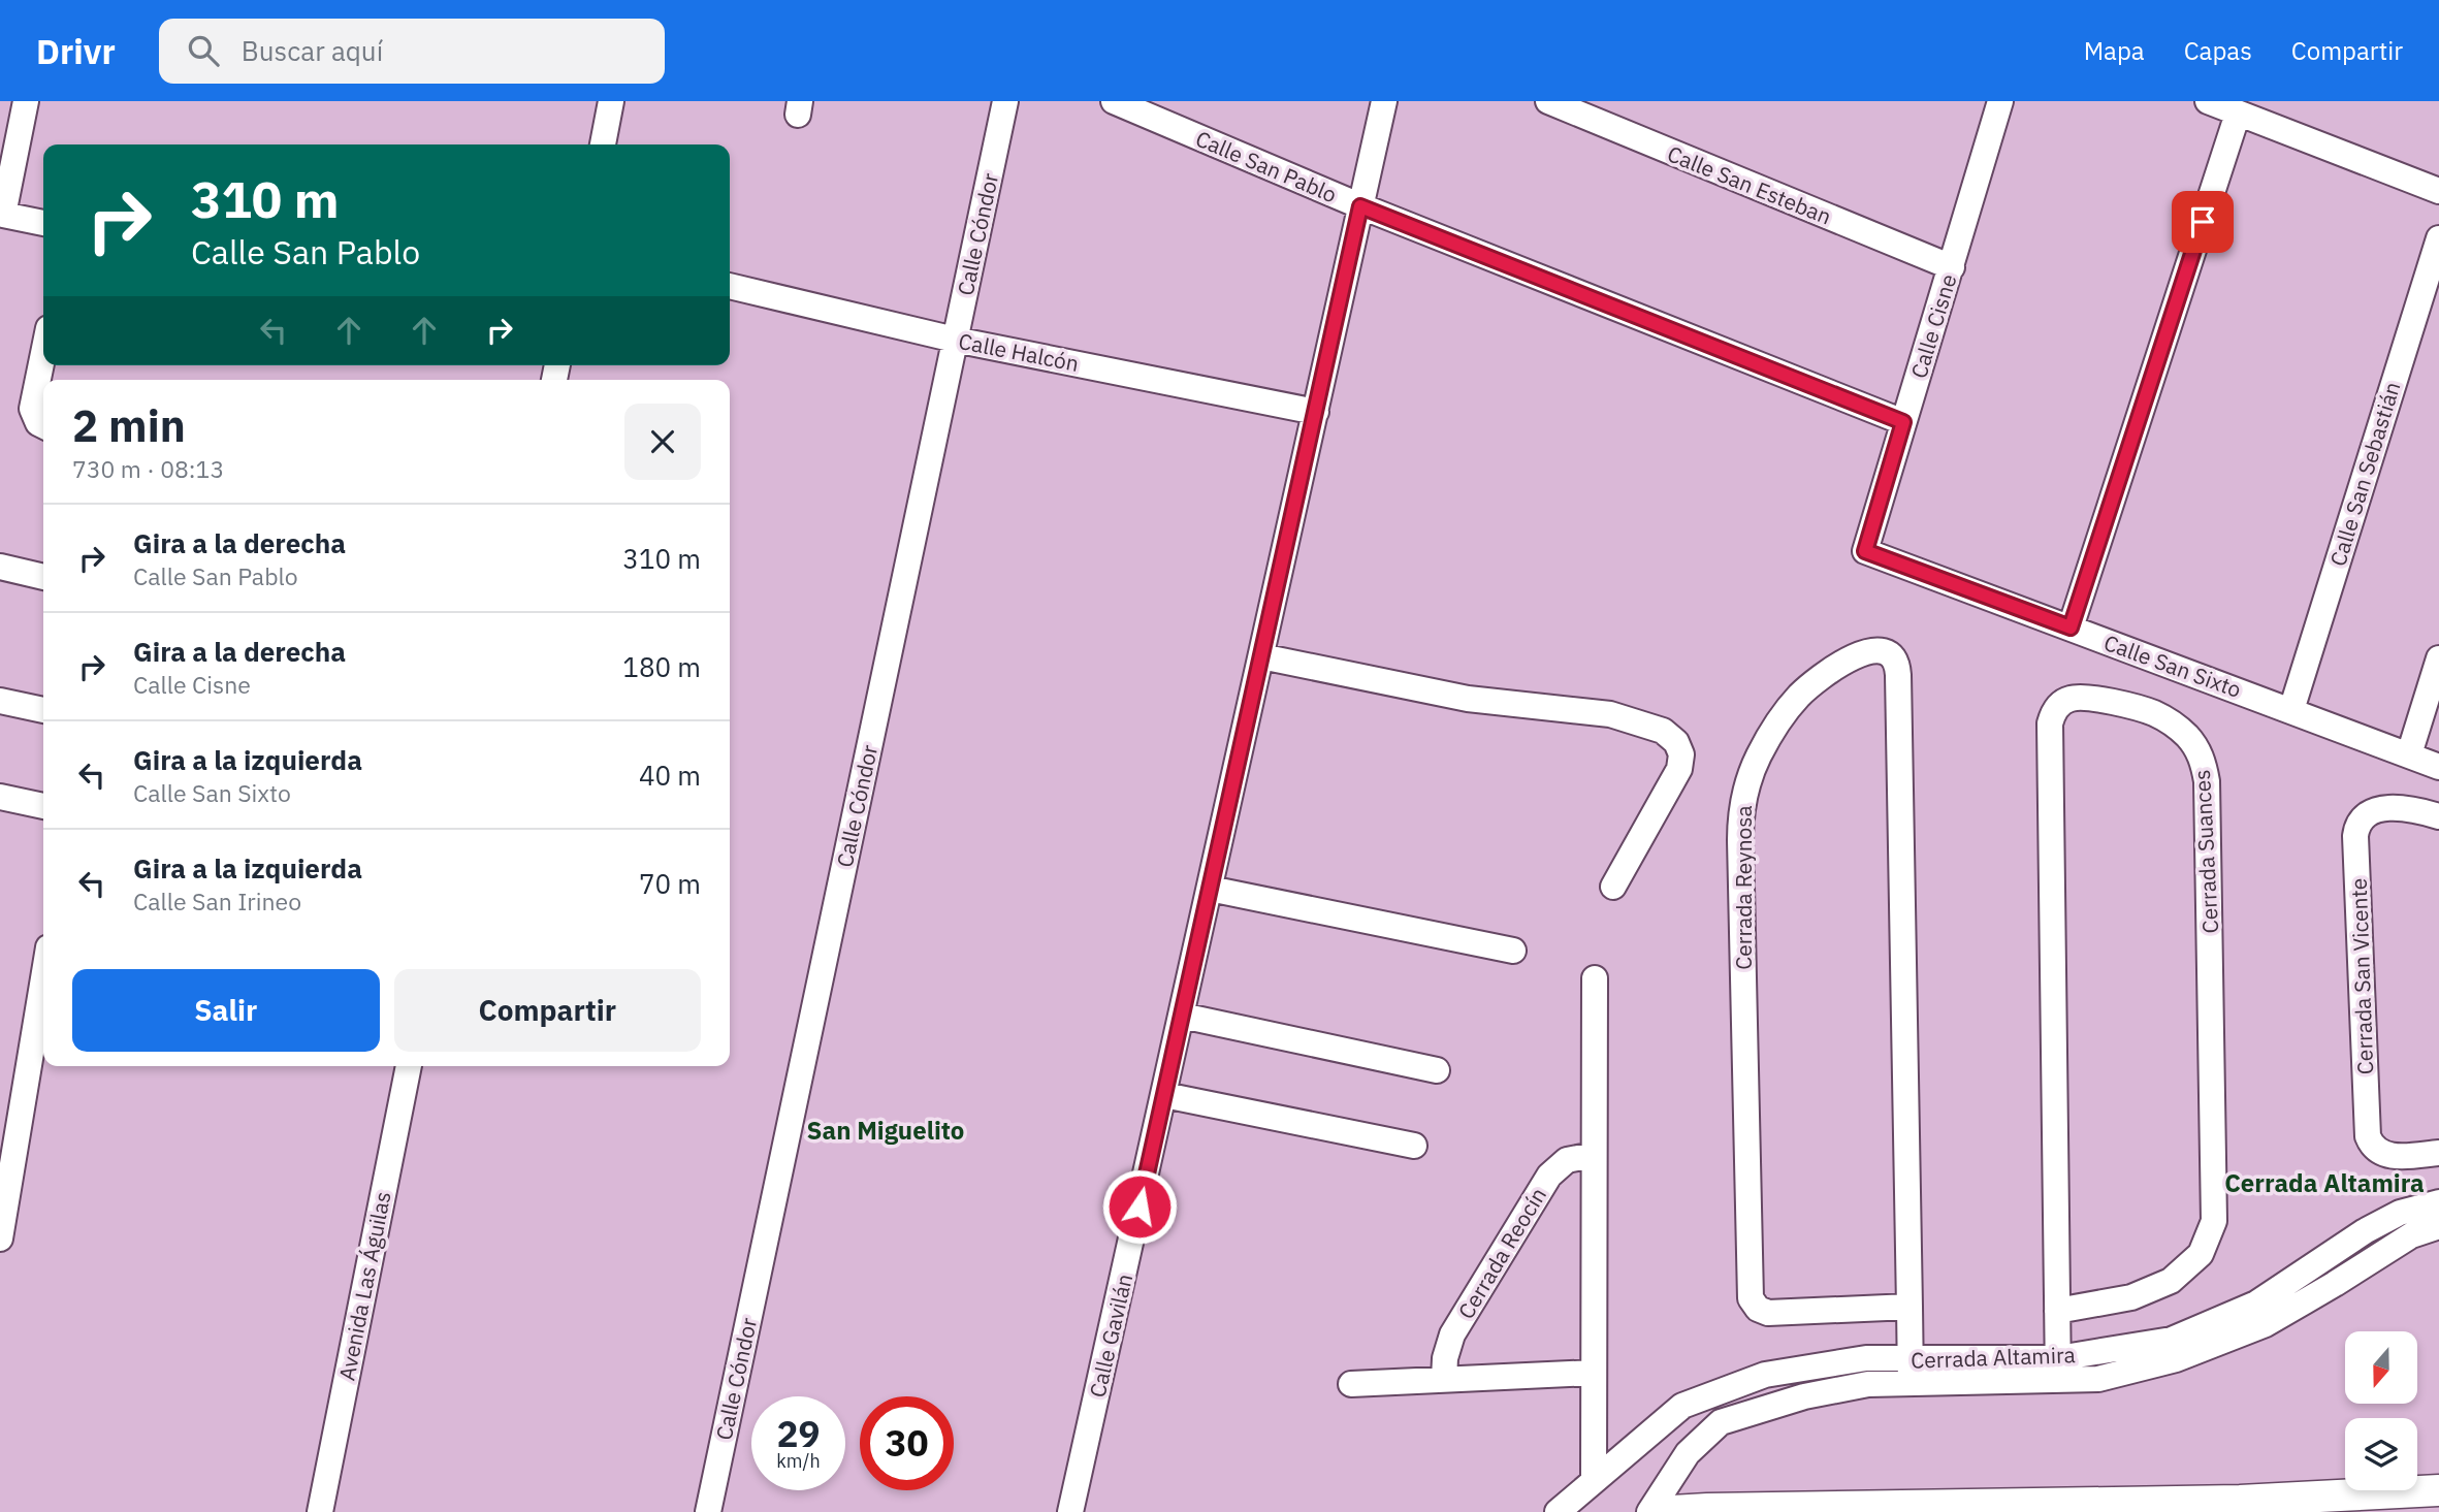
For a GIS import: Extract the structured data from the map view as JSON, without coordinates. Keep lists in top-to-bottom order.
{
  "streets": {
    "street": [
      "Calle San Pablo",
      "Calle San Esteban",
      "Calle Cóndor",
      "Calle Cisne",
      "Calle Halcón",
      "Calle San Sebastián",
      "Calle San Sixto",
      "Cerrada Suances",
      "Cerrada Reynosa",
      "Cerrada San Vicente",
      "Cerrada Reocín",
      "Avenida Las Águilas",
      "Calle Gavilán",
      "Cerrada Altamira"
    ]
  },
  "crossings": [
    ["Calle San Pablo", "Calle Cisne"],
    ["Calle San Pablo", "Calle Gavilán"],
    ["Calle San Esteban", "Calle Cisne"],
    ["Calle Cóndor", "Calle Halcón"],
    ["Calle Cisne", "Calle San Sixto"],
    ["Calle Halcón", "Calle Gavilán"],
    ["Calle San Sebastián", "Calle San Sixto"],
    ["Cerrada Suances", "Cerrada Altamira"],
    ["Cerrada Reynosa", "Cerrada Altamira"]
  ],
  "districts": ["San Miguelito", "Cerrada Altamira"],
  "north": "bottom",
  "page": {
    "header": "Drivr",
    "search": "Buscar aquí",
    "nav": ["Mapa", "Capas", "Compartir"],
    "turn": ["310 m", "Calle San Pablo"],
    "heading": ["2 min", "730 m · 08:13"],
    "list": [
      {
        "name": "Gira a la derecha",
        "note": "Calle San Pablo",
        "value": "310 m"
      },
      {
        "name": "Gira a la derecha",
        "note": "Calle Cisne",
        "value": "180 m"
      },
      {
        "name": "Gira a la izquierda",
        "note": "Calle San Sixto",
        "value": "40 m"
      },
      {
        "name": "Gira a la izquierda",
        "note": "Calle San Irineo",
        "value": "70 m"
      }
    ],
    "buttons": ["Salir", "Compartir"],
    "speed": "29 km/h",
    "limit": "30"
  }
}
